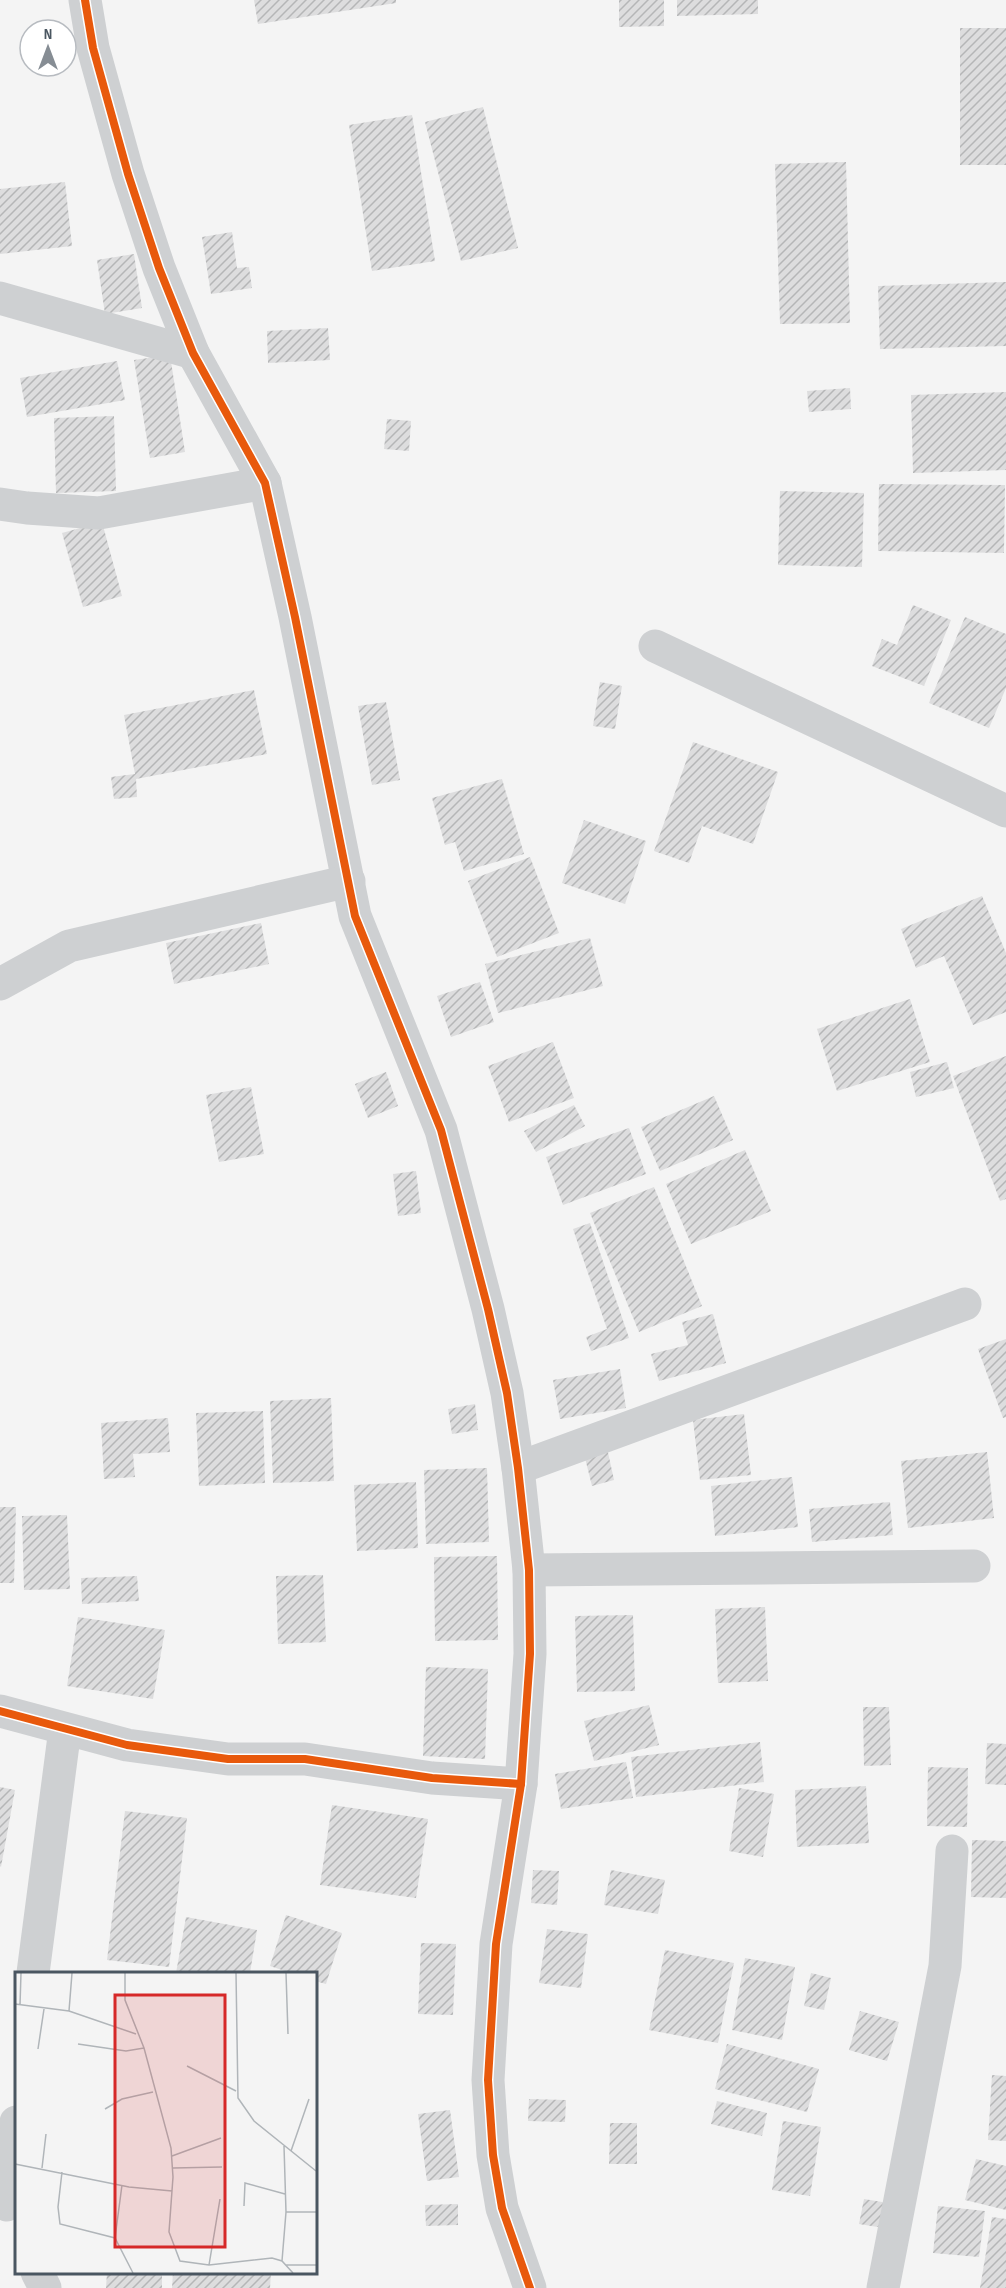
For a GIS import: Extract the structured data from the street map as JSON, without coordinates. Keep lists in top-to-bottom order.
{
  "north": "top"
}
